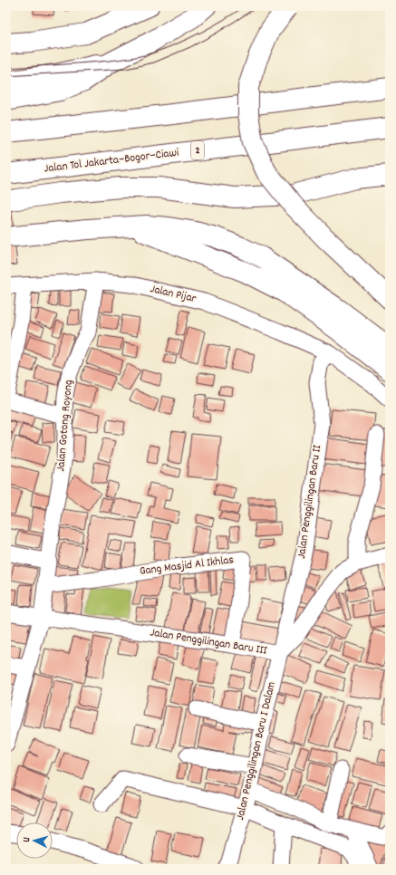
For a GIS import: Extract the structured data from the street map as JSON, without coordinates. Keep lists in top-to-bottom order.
{
  "streets": {
    "main road": ["2", "Jalan Tol Jakarta–Bogor–Ciawi"],
    "street": [
      "Jalan Pijar",
      "Jalan Gotong Royong",
      "Jalan Penggilingan Baru II",
      "Gang Masjid Al Ikhlas",
      "Jalan Penggilingan Baru III",
      "Jalan Penggilingan Baru I Dalam"
    ]
  },
  "crossings": [
    ["Jalan Pijar", "Jalan Gotong Royong"],
    ["Jalan Pijar", "Jalan Penggilingan Baru II"],
    ["Jalan Gotong Royong", "Gang Masjid Al Ikhlas"],
    ["Jalan Gotong Royong", "Jalan Penggilingan Baru III"],
    ["Jalan Penggilingan Baru II", "Jalan Penggilingan Baru III"],
    ["Jalan Penggilingan Baru II", "Jalan Penggilingan Baru I Dalam"],
    ["Gang Masjid Al Ikhlas", "Jalan Penggilingan Baru III"],
    ["Jalan Penggilingan Baru III", "Jalan Penggilingan Baru I Dalam"]
  ],
  "north": "left"
}
